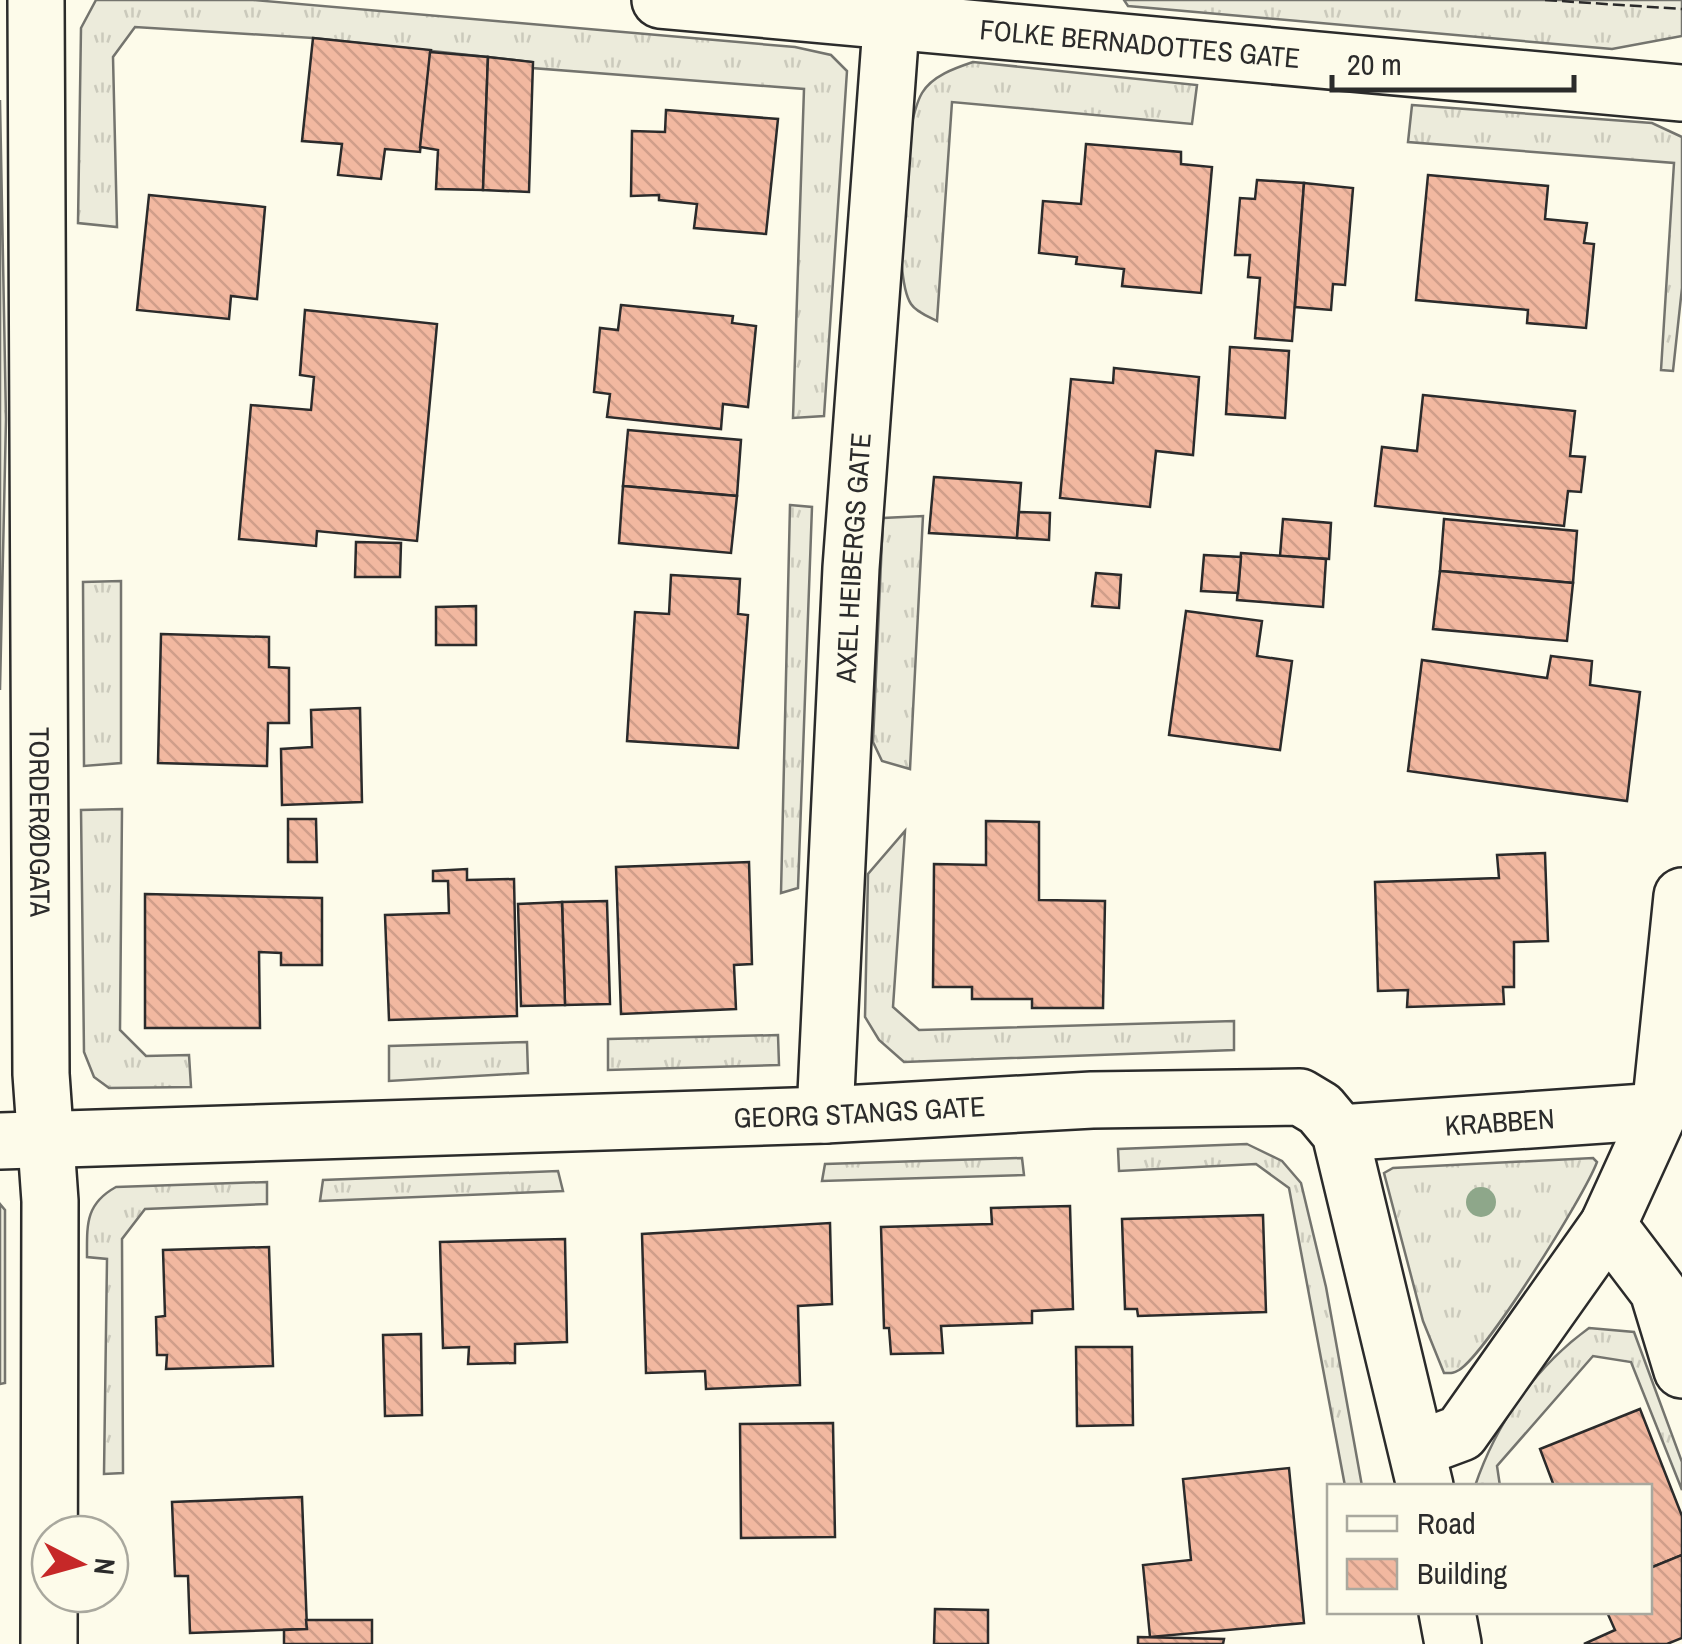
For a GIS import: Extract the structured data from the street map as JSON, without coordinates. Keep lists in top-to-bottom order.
{
  "streets": {
    "street": [
      "FOLKE BERNADOTTES GATE",
      "AXEL HEIBERGS GATE",
      "TORDERØDGATA",
      "GEORG STANGS GATE",
      "KRABBEN"
    ]
  },
  "crossings": [
    ["FOLKE BERNADOTTES GATE", "AXEL HEIBERGS GATE"],
    ["AXEL HEIBERGS GATE", "GEORG STANGS GATE"],
    ["TORDERØDGATA", "GEORG STANGS GATE"],
    ["GEORG STANGS GATE", "KRABBEN"]
  ],
  "legend": ["Road", "Building"],
  "scale_bar": "20 m",
  "north": "right"
}
